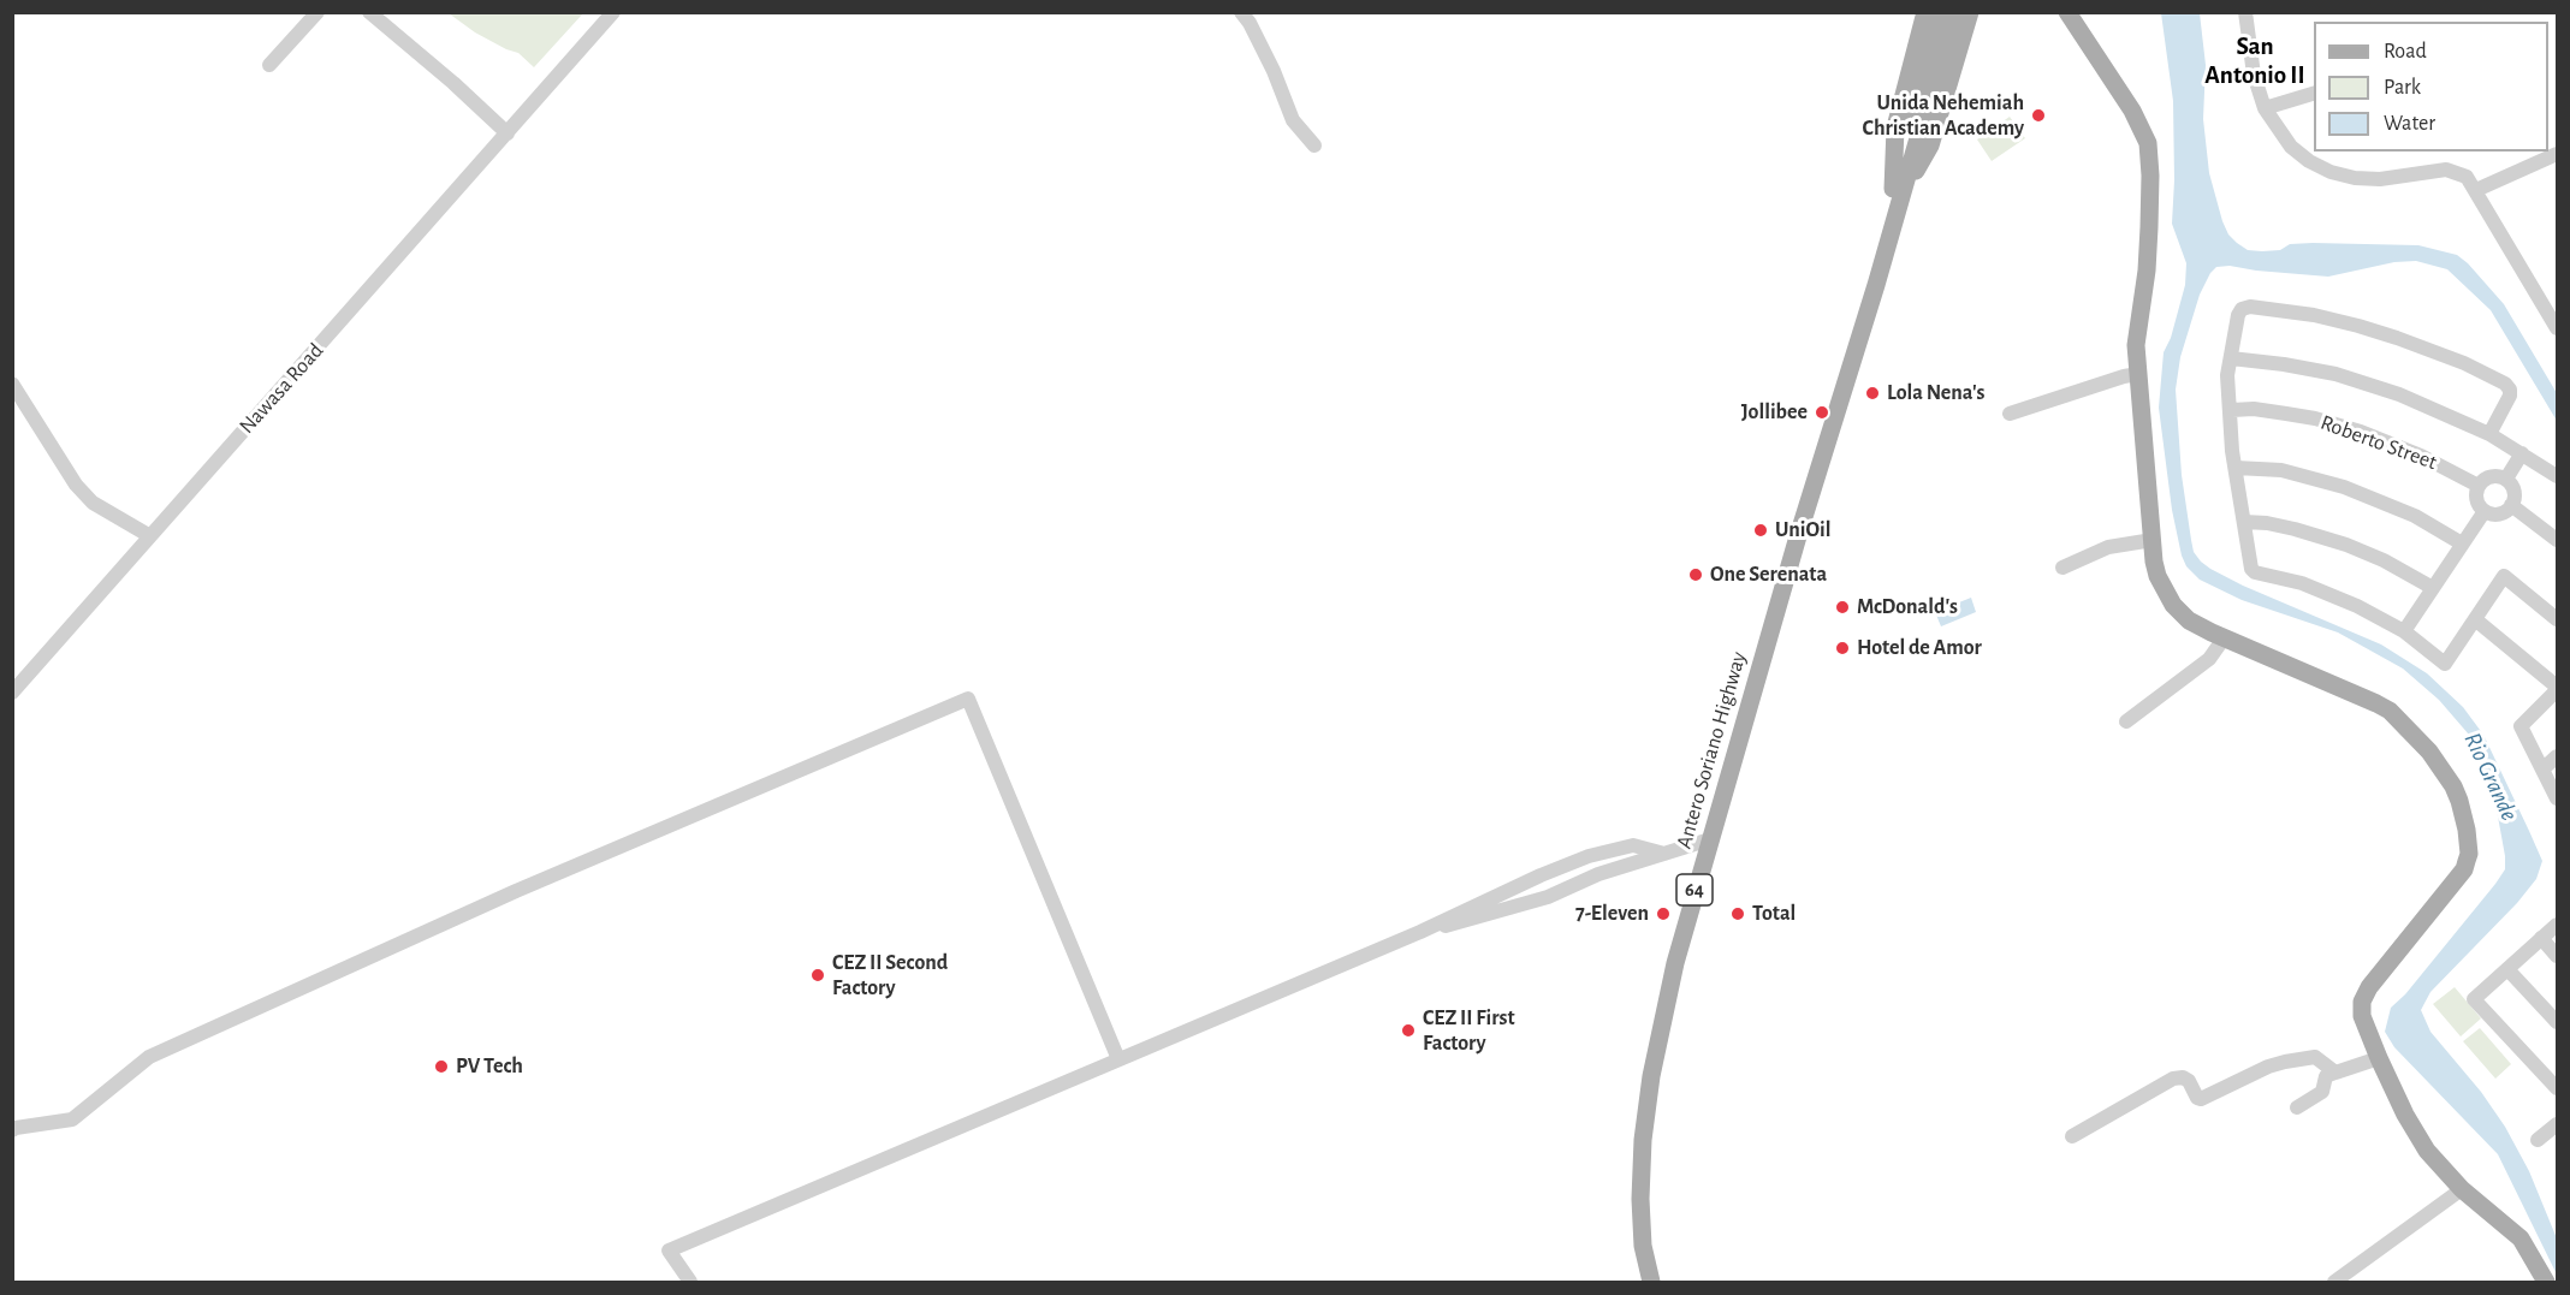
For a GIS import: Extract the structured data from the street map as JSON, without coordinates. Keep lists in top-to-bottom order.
{
  "streets": {
    "main road": ["Antero Soriano Highway", "64"],
    "street": ["Nawasa Road", "Roberto Street"]
  },
  "districts": ["San Antonio II"],
  "water": ["Rio Grande"],
  "places": [
    "Unida Nehemiah Christian Academy",
    "Lola Nena's",
    "Jollibee",
    "UniOil",
    "One Serenata",
    "McDonald's",
    "Hotel de Amor",
    "7-Eleven",
    "Total",
    "CEZ II Second Factory",
    "CEZ II First Factory",
    "PV Tech"
  ],
  "legend": ["Road", "Park", "Water"]
}
